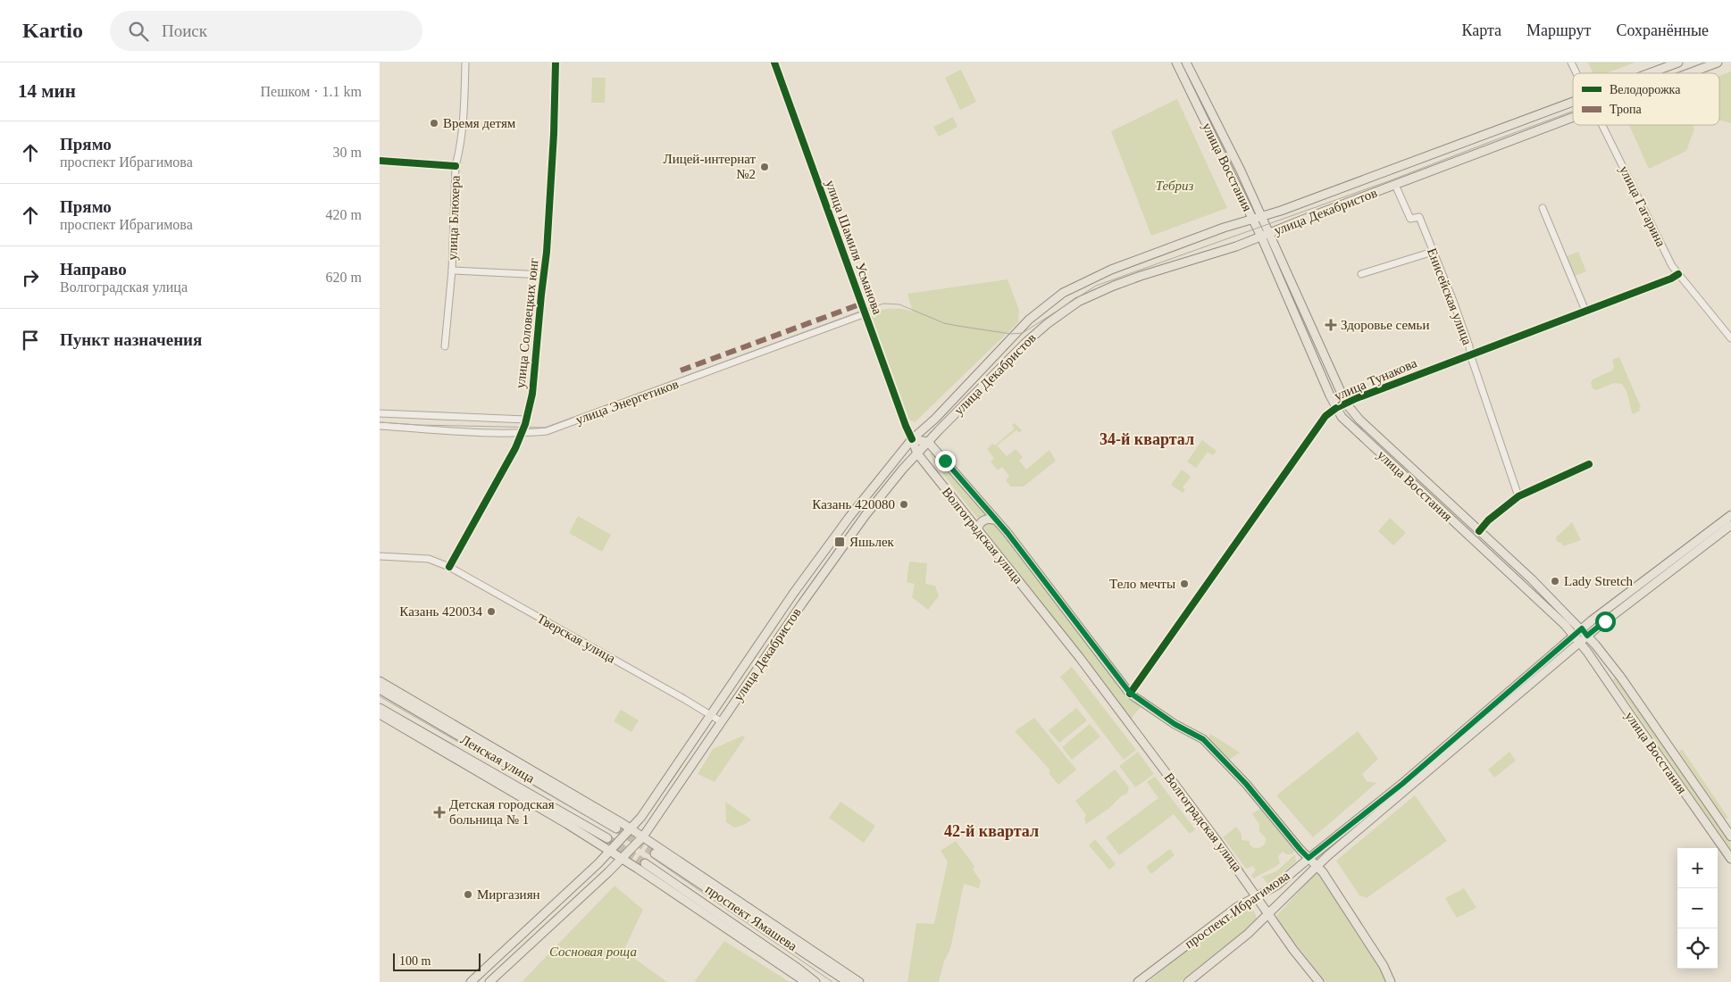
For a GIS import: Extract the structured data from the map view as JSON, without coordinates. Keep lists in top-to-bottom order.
{
  "streets": {
    "main road": [
      "улица Восстания",
      "улица Декабристов",
      "Волгоградская улица",
      "Ленская улица",
      "проспект Ибрагимова",
      "проспект Ямашева"
    ],
    "street": [
      "улица Гагарина",
      "улица Блюхера",
      "улица Шамиля Усманова",
      "Енисейская улица",
      "улица Соловецких юнг",
      "улица Тунакова",
      "улица Энергетиков",
      "Тверская улица"
    ]
  },
  "crossings": [
    ["улица Восстания", "улица Декабристов"],
    ["улица Восстания", "улица Тунакова"],
    ["улица Восстания", "проспект Ибрагимова"],
    ["улица Гагарина", "улица Тунакова"],
    ["улица Декабристов", "улица Шамиля Усманова"],
    ["улица Декабристов", "Енисейская улица"],
    ["улица Декабристов", "Волгоградская улица"],
    ["улица Декабристов", "Тверская улица"],
    ["улица Шамиля Усманова", "улица Энергетиков"],
    ["улица Шамиля Усманова", "Волгоградская улица"],
    ["Енисейская улица", "улица Тунакова"],
    ["улица Соловецких юнг", "улица Энергетиков"],
    ["улица Соловецких юнг", "Тверская улица"],
    ["улица Тунакова", "Волгоградская улица"],
    ["Волгоградская улица", "проспект Ибрагимова"]
  ],
  "districts": ["34-й квартал", "42-й квартал"],
  "parks": ["Тебриз", "Сосновая роща"],
  "places": {
    "other": [
      "Время детям",
      "Лицей-интернат №2",
      "Казань 420080",
      "Lady Stretch",
      "Тело мечты",
      "Казань 420034",
      "Миргазиян"
    ],
    "health": ["Здоровье семьи", "Детская городская больница № 1"],
    "transit": ["Яшьлек"]
  },
  "legend": ["Велодорожка", "Тропа"],
  "scale_bar": "100 m",
  "page": {
    "header": "Kartio",
    "search": "Поиск",
    "nav": ["Карта", "Маршрут", "Сохранённые"],
    "heading": ["14 мин", "Пешком · 1.1 km"],
    "list": [
      ["Прямо", "проспект Ибрагимова", "30 m"],
      ["Прямо", "проспект Ибрагимова", "420 m"],
      ["Направо", "Волгоградская улица", "620 m"],
      "Пункт назначения"
    ],
    "map_buttons": ["+", "−"],
    "scale": "100 m"
  }
}
